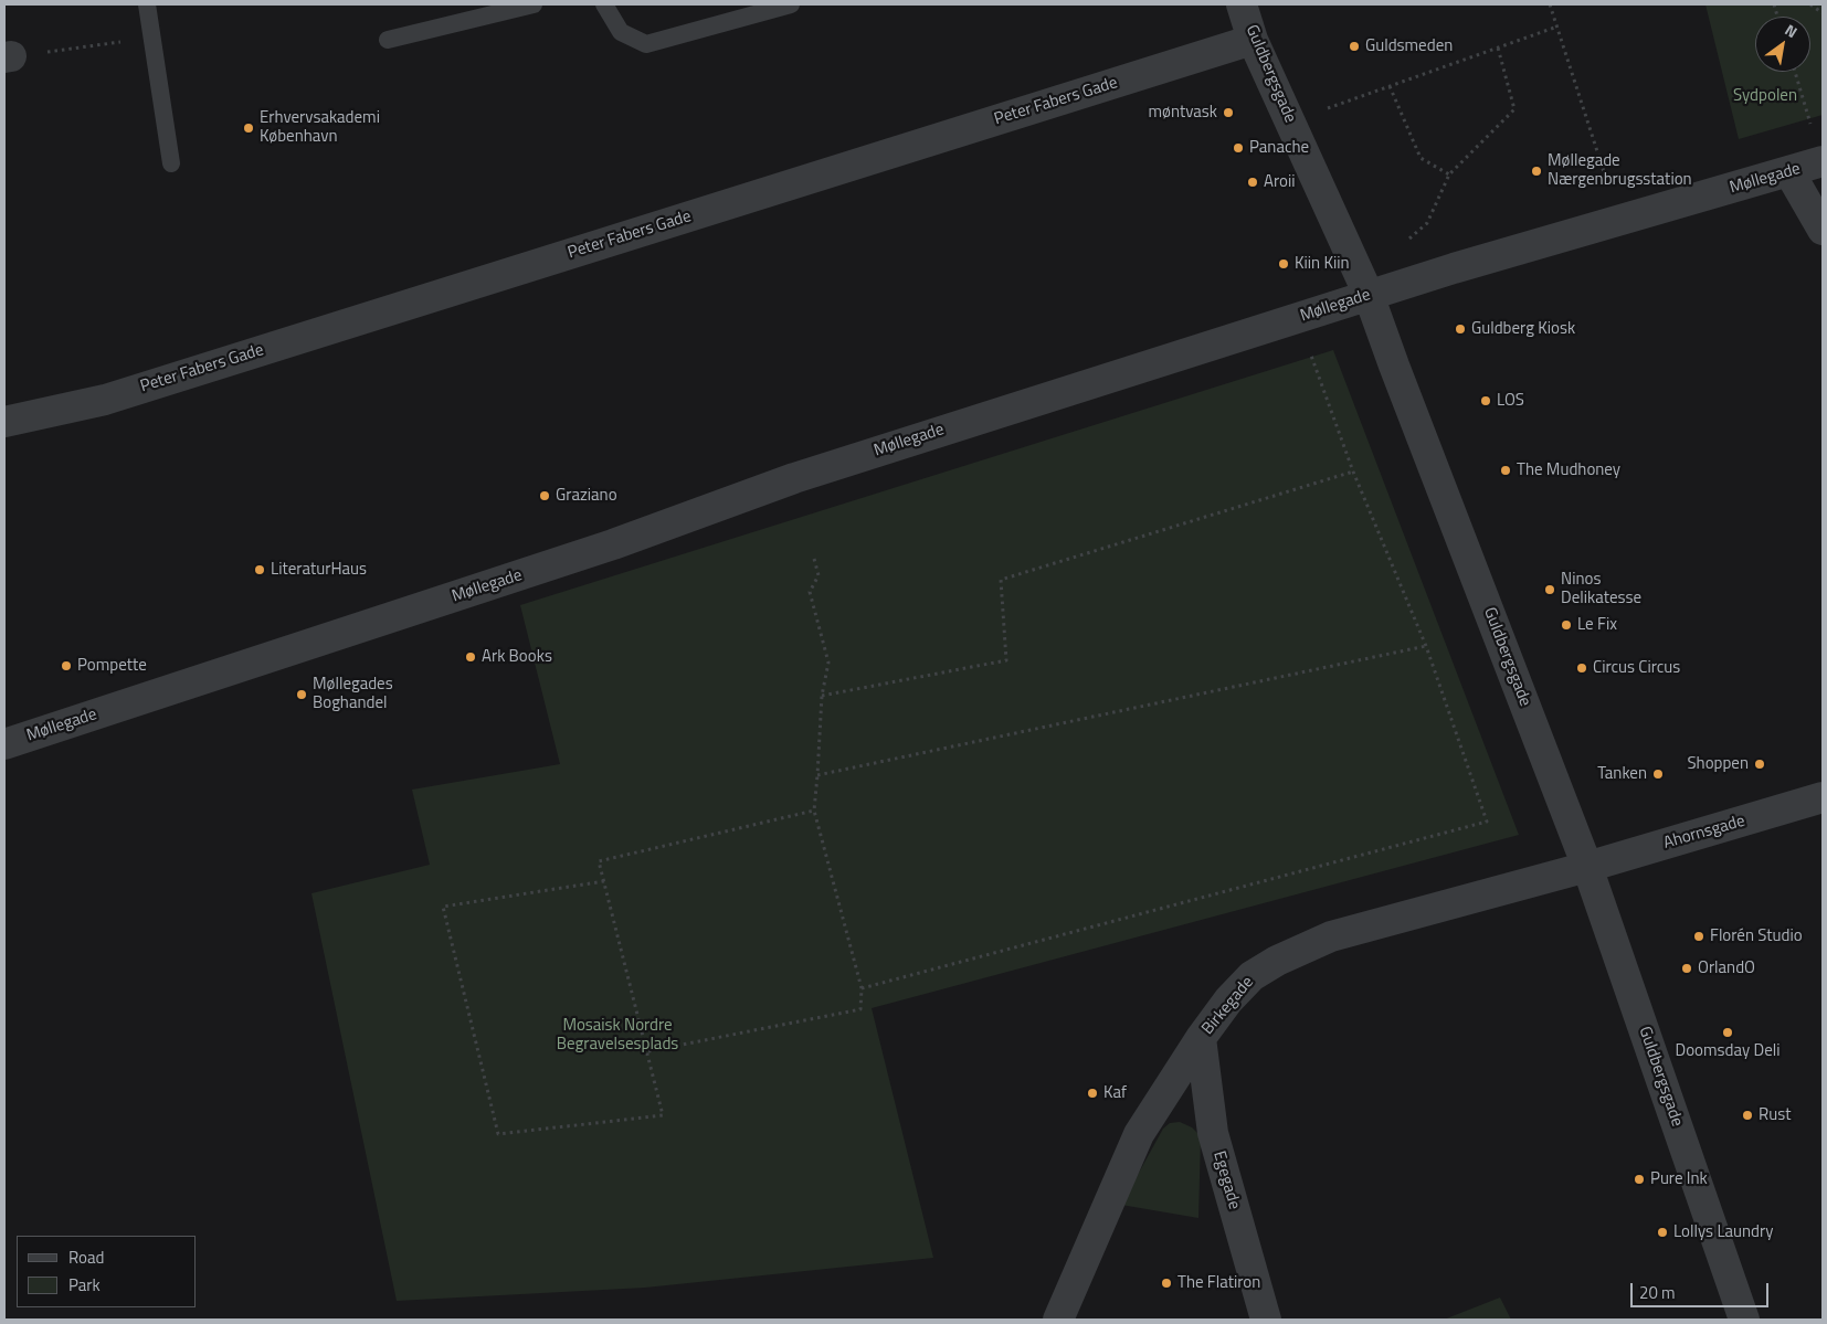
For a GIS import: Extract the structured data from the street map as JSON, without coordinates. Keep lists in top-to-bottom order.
{
  "streets": {
    "street": [
      "Guldbergsgade",
      "Peter Fabers Gade",
      "Møllegade",
      "Ahornsgade",
      "Birkegade",
      "Egegade"
    ]
  },
  "crossings": [
    ["Guldbergsgade", "Peter Fabers Gade"],
    ["Guldbergsgade", "Møllegade"],
    ["Guldbergsgade", "Ahornsgade"],
    ["Guldbergsgade", "Birkegade"],
    ["Ahornsgade", "Birkegade"],
    ["Birkegade", "Egegade"]
  ],
  "parks": ["Sydpolen", "Mosaisk Nordre Begravelsesplads"],
  "places": [
    "Guldsmeden",
    "møntvask",
    "Erhvervsakademi København",
    "Panache",
    "Møllegade Nærgenbrugsstation",
    "Aroii",
    "Kiin Kiin",
    "Guldberg Kiosk",
    "LOS",
    "The Mudhoney",
    "Graziano",
    "LiteraturHaus",
    "Ninos Delikatesse",
    "Le Fix",
    "Ark Books",
    "Pompette",
    "Circus Circus",
    "Møllegades Boghandel",
    "Shoppen",
    "Tanken",
    "Florén Studio",
    "OrlandO",
    "Doomsday Deli",
    "Kaf",
    "Rust",
    "Pure Ink",
    "Lollys Laundry",
    "The Flatiron"
  ],
  "legend": ["Road", "Park"],
  "scale_bar": "20 m",
  "north": "top right"
}
